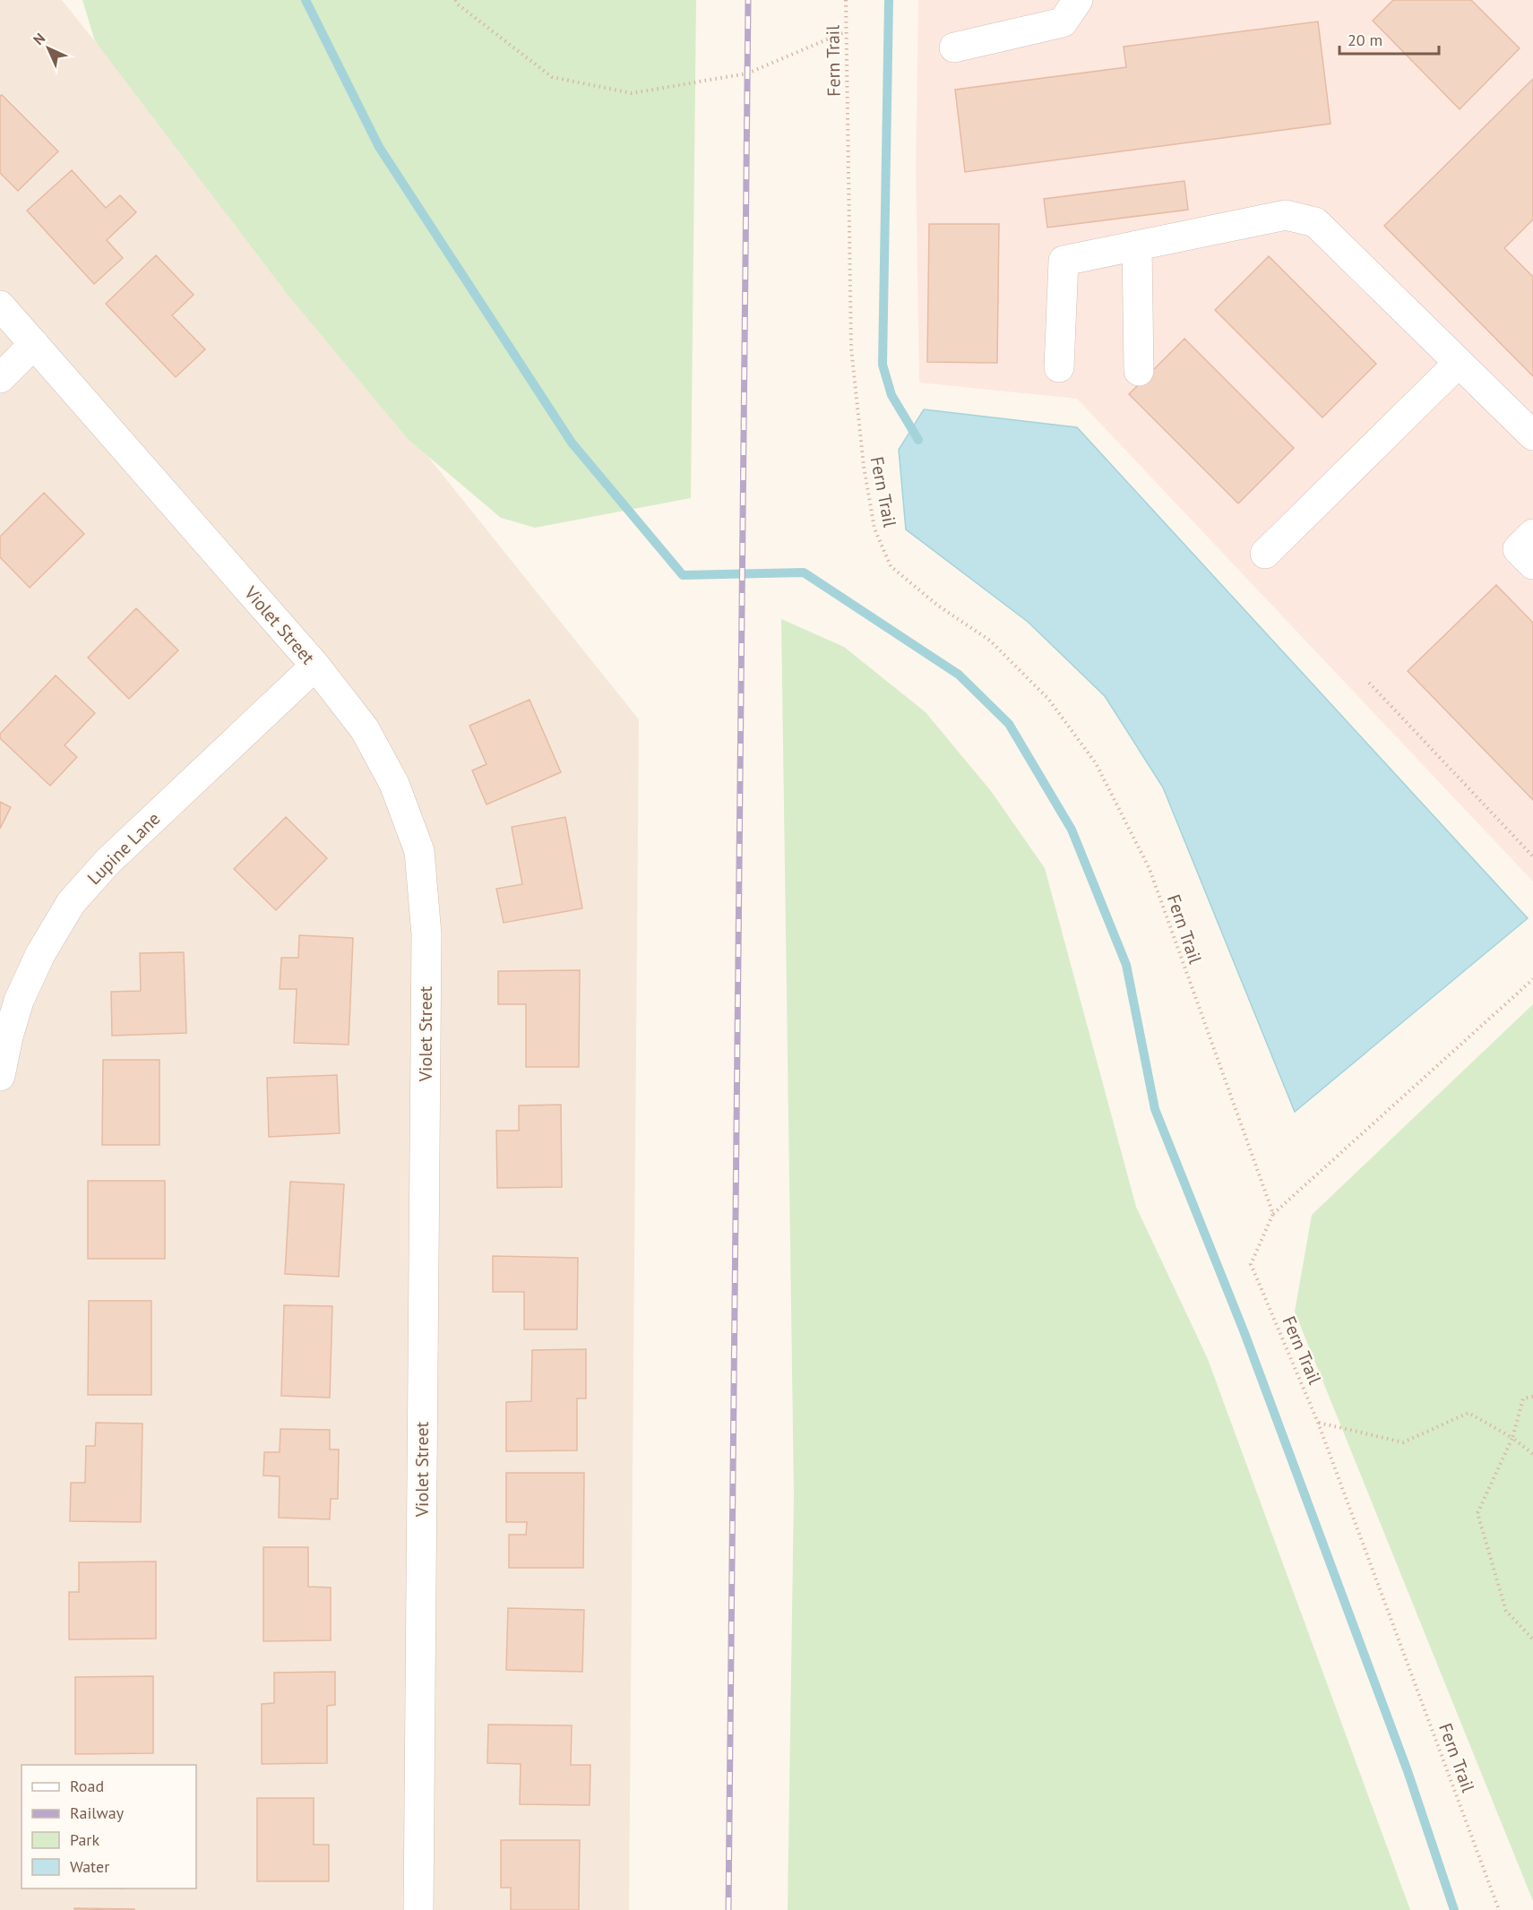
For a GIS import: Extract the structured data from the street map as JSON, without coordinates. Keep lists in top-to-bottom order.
{
  "streets": {
    "street": ["Violet Street", "Lupine Lane"],
    "path": ["Fern Trail"]
  },
  "crossings": [
    ["Violet Street", "Lupine Lane"]
  ],
  "legend": [
    "Road",
    "Railway",
    "Park",
    "Water"
  ],
  "scale_bar": "20 m",
  "north": "top left"
}
